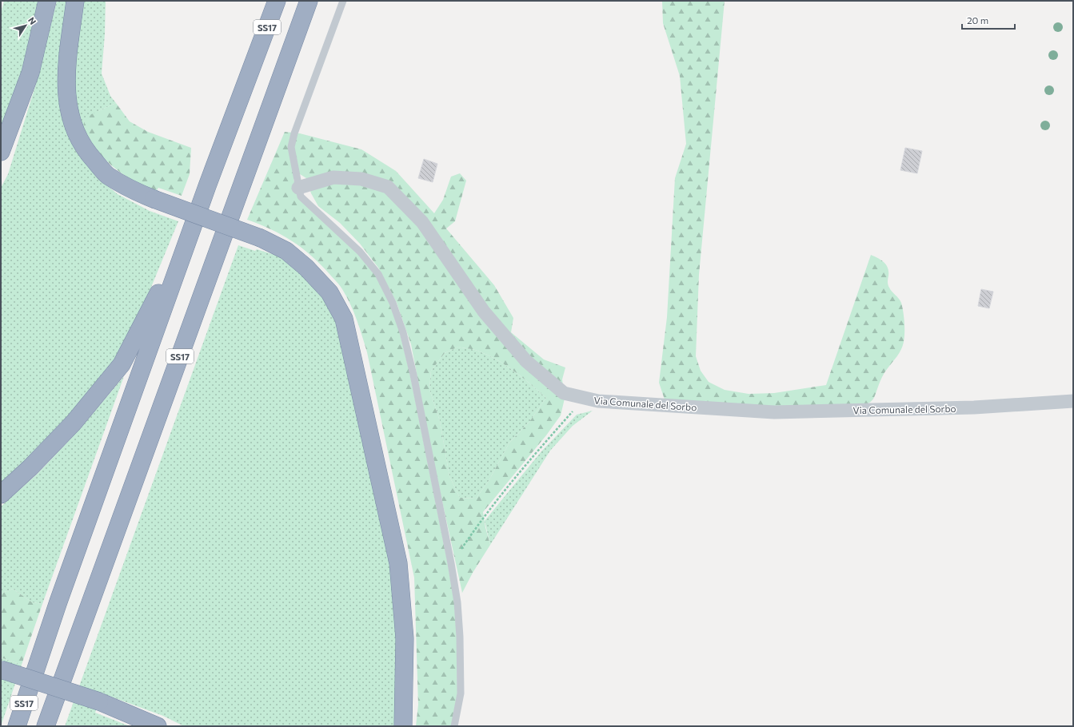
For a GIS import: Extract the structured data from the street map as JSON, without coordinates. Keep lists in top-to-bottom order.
{
  "streets": {
    "highway": ["SS17"],
    "street": ["Via Comunale del Sorbo"]
  },
  "scale_bar": "20 m",
  "north": "top right"
}
